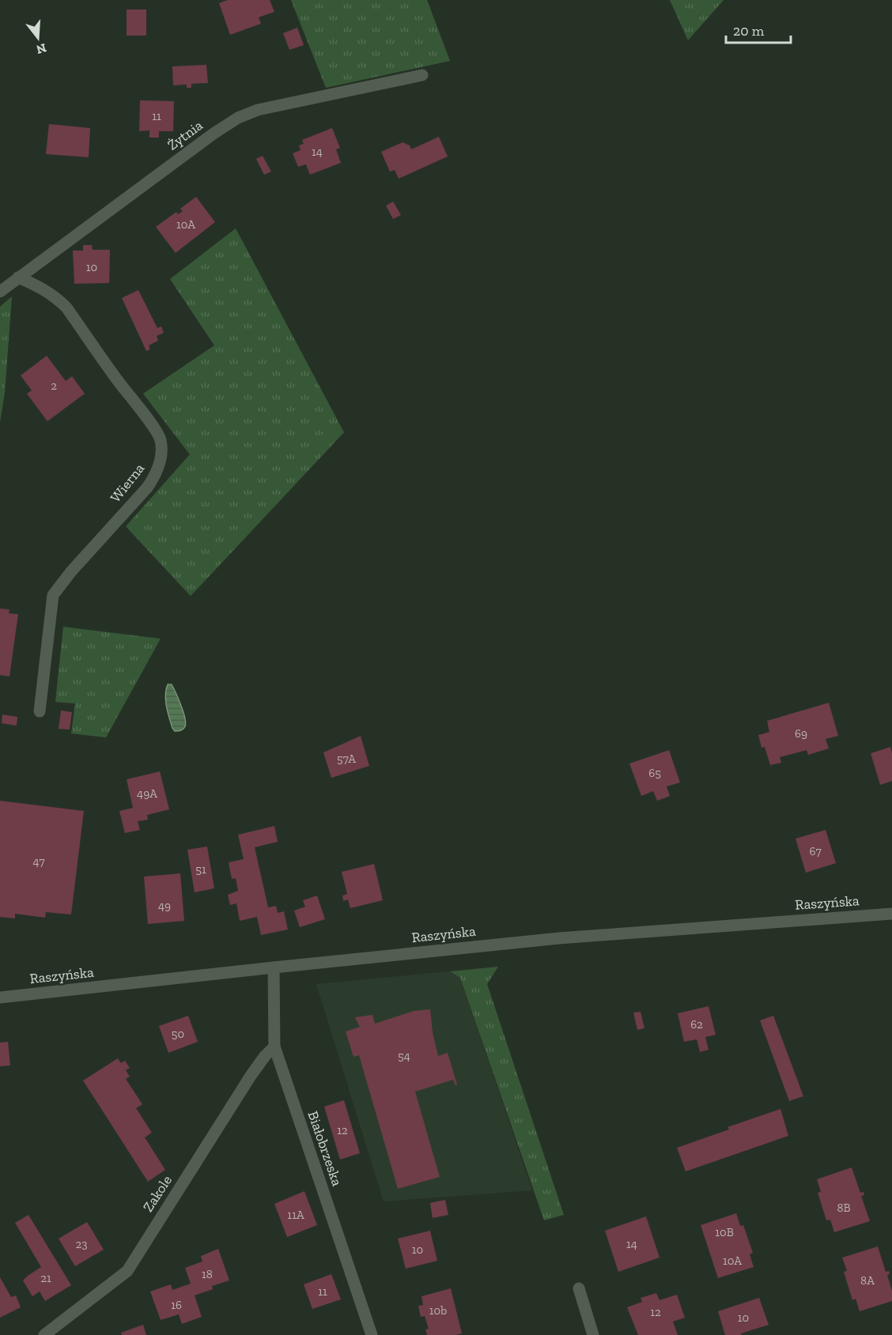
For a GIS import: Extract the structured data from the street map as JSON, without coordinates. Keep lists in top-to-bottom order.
{
  "streets": {
    "street": [
      "Żytnia",
      "Wierna",
      "Raszyńska",
      "Białobrzeska",
      "Zakole"
    ]
  },
  "crossings": [
    ["Żytnia", "Wierna"],
    ["Raszyńska", "Białobrzeska"],
    ["Białobrzeska", "Zakole"]
  ],
  "house_numbers": [
    "11",
    "14",
    "10A",
    "10",
    "2",
    "69",
    "57A",
    "65",
    "49A",
    "67",
    "47",
    "51",
    "49",
    "62",
    "50",
    "54",
    "12",
    "8B",
    "11A",
    "10B",
    "23",
    "14",
    "10",
    "10A",
    "18",
    "21",
    "8A",
    "11",
    "16",
    "10b",
    "12",
    "10"
  ],
  "scale_bar": "20 m",
  "north": "bottom"
}
